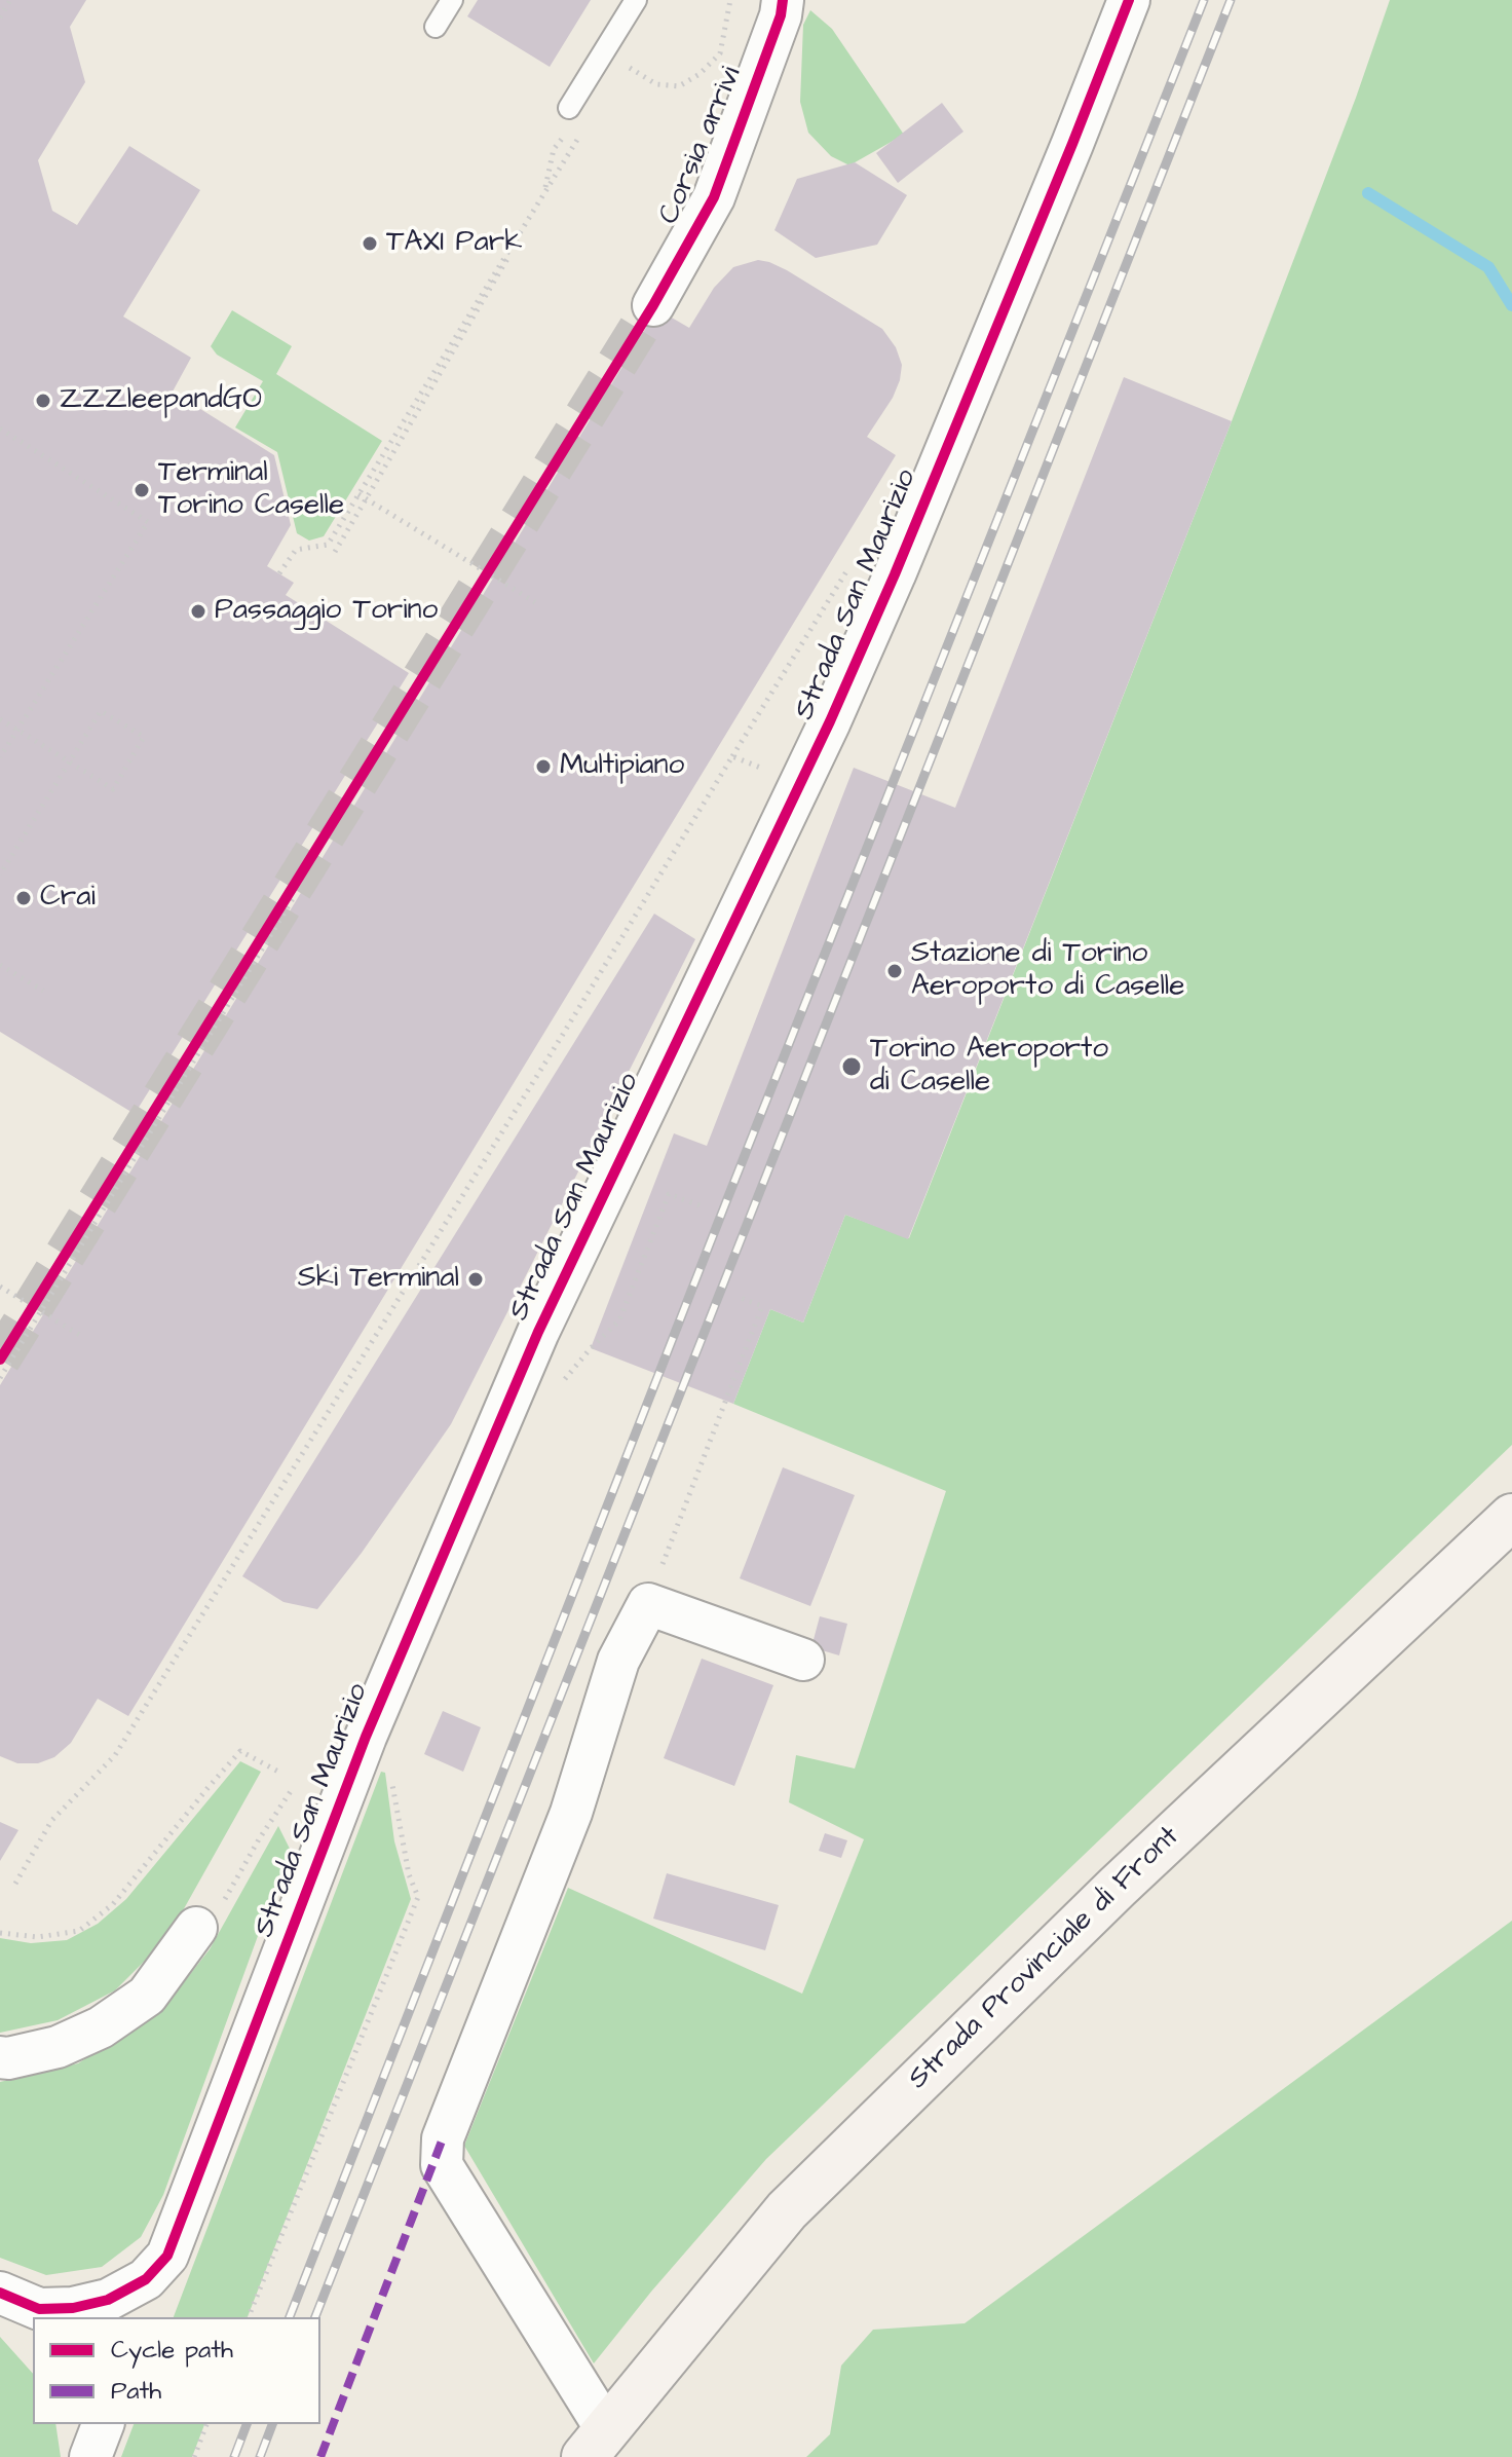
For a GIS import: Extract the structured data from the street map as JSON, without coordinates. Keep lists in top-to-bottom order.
{
  "streets": {
    "main road": ["Strada Provinciale di Front"],
    "street": ["Corsia arrivi", "Strada San Maurizio"]
  },
  "places": [
    "TAXI Park",
    "ZZZleepandGO",
    "Terminal Torino Caselle",
    "Passaggio Torino",
    "Multipiano",
    "Crai",
    "Stazione di Torino Aeroporto di Caselle",
    "Torino Aeroporto di Caselle",
    "Ski Terminal"
  ],
  "legend": ["Cycle path", "Path"]
}
